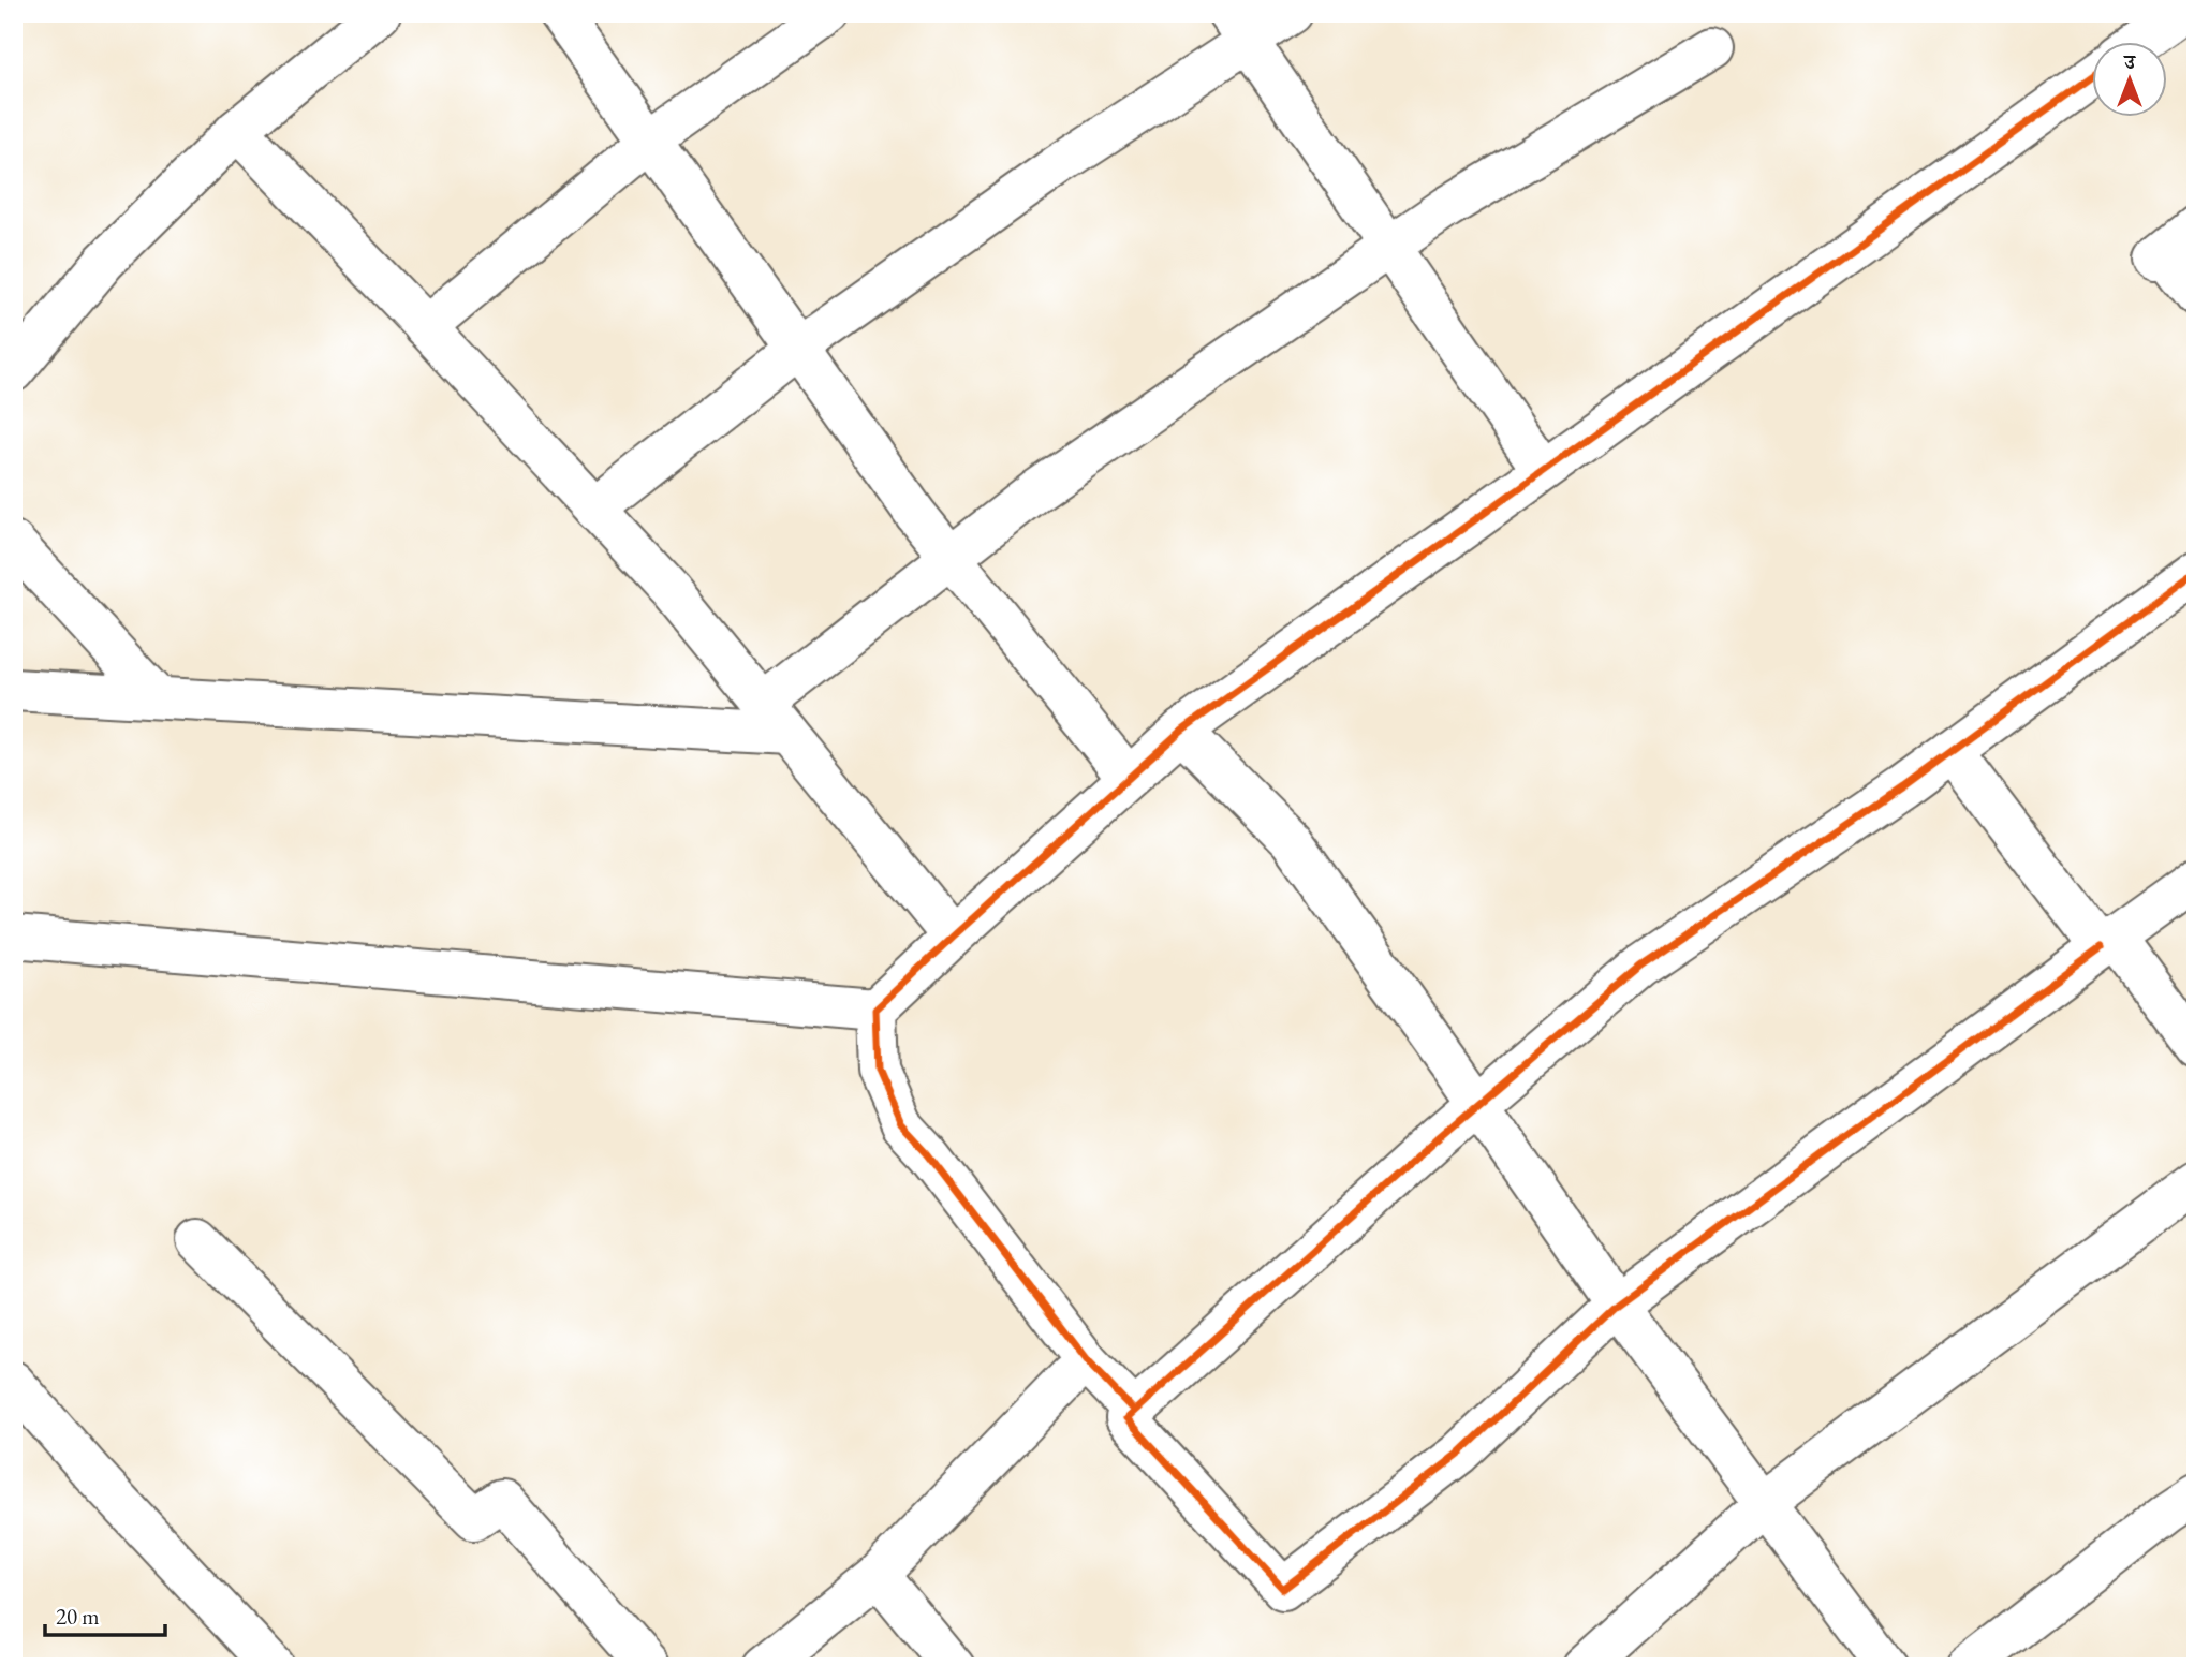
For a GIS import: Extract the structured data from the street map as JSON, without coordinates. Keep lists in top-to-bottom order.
{
  "scale_bar": "20 m",
  "north": "top"
}
